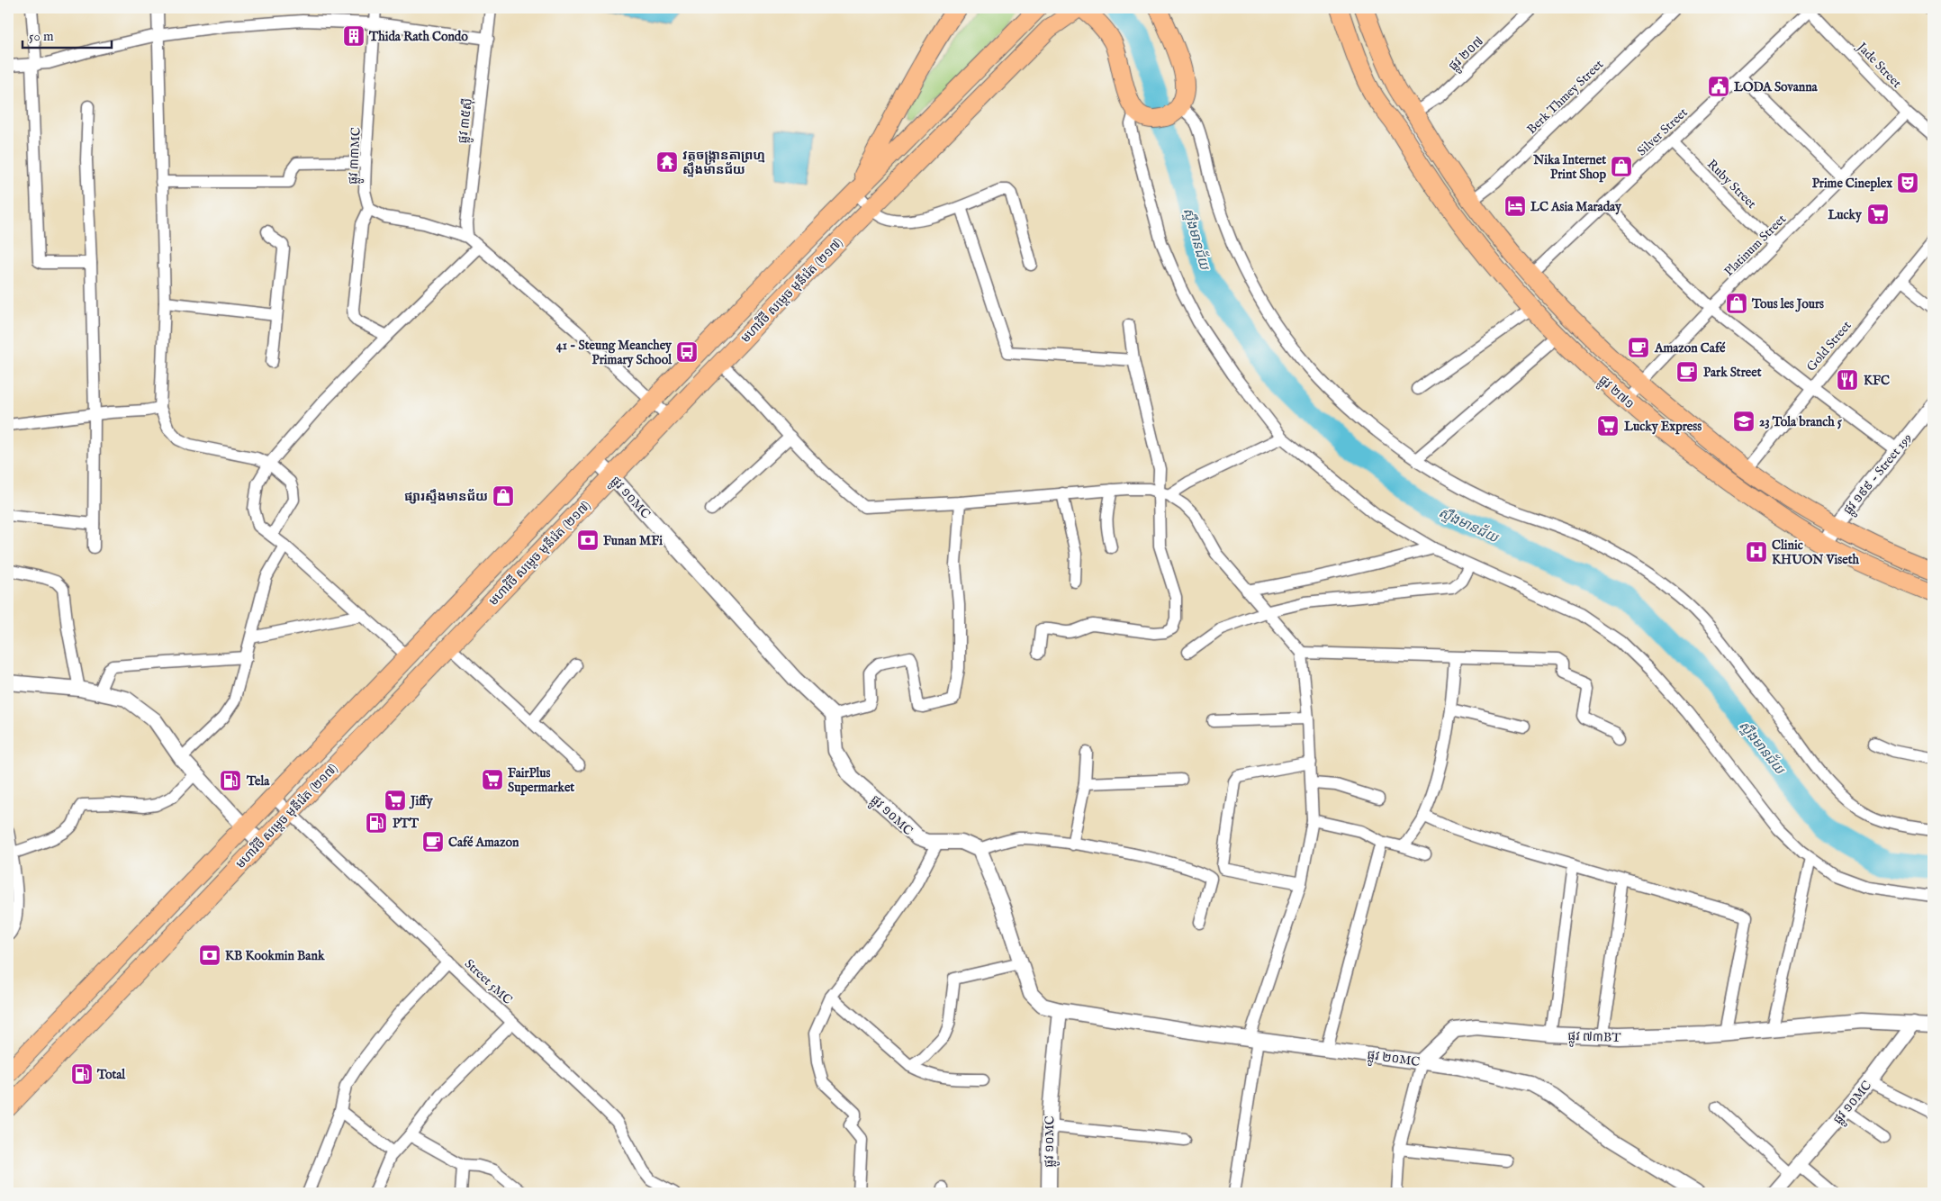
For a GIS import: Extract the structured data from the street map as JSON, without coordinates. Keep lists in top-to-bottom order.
{
  "streets": {
    "main road": ["មហាវិថី សម្តេច មុនីរ៉េត (២១៧)", "ផ្លូវ ២៧១"],
    "street": [
      "ផ្លូវ ២០៧",
      "Jade Street",
      "Berk Thmey Street",
      "ផ្លូវ ៣៥ស៊ី",
      "Silver Street",
      "ផ្លូវ ៣៣MC",
      "Ruby Street",
      "Platinum Street",
      "Gold Street",
      "ផ្លូវ ១៩៩ - Street 199",
      "ផ្លូវ ១០MC",
      "Street 5MC",
      "ផ្លូវ ៧៣BT",
      "ផ្លូវ ២០MC"
    ]
  },
  "crossings": [
    ["ផ្លូវ ២០៧", "ផ្លូវ ២៧១"],
    ["Jade Street", "Silver Street"],
    ["Jade Street", "Platinum Street"],
    ["Berk Thmey Street", "ផ្លូវ ២៧១"],
    ["Silver Street", "Ruby Street"],
    ["Silver Street", "ផ្លូវ ២៧១"],
    ["Ruby Street", "Platinum Street"],
    ["Platinum Street", "ផ្លូវ ២៧១"],
    ["មហាវិថី សម្តេច មុនីរ៉េត (២១៧)", "ផ្លូវ ១០MC"],
    ["មហាវិថី សម្តេច មុនីរ៉េត (២១៧)", "Street 5MC"],
    ["Gold Street", "ផ្លូវ ២៧១"],
    ["ផ្លូវ ២៧១", "ផ្លូវ ១៩៩ - Street 199"],
    ["ផ្លូវ ១០MC", "ផ្លូវ ៧៣BT"],
    ["ផ្លូវ ១០MC", "ផ្លូវ ២០MC"],
    ["ផ្លូវ ៧៣BT", "ផ្លូវ ២០MC"]
  ],
  "water": ["ស្ទឹងមានជ័យ"],
  "places": {
    "building": ["Thida Rath Condo"],
    "public building": ["LODA Sovanna"],
    "temple": ["វត្តចង្ក្រានតាព្រហ្ម ស្ទឹងមានជ័យ"],
    "shop": ["Nika Internet Print Shop", "Tous les Jours", "ផ្សារស្ទឹងមានជ័យ"],
    "theatre": ["Prime Cineplex"],
    "hotel": ["LC Asia Maraday"],
    "supermarket": [
      "Lucky",
      "Lucky Express",
      "FairPlus Supermarket",
      "Jiffy"
    ],
    "cafe": ["Amazon Café", "Park Street", "Café Amazon"],
    "bus stop": ["41 - Steung Meanchey Primary School"],
    "restaurant": ["KFC"],
    "school or university": ["23 Tola branch 5"],
    "bank": ["Funan MFi", "KB Kookmin Bank"],
    "hospital": ["Clinic KHUON Viseth"],
    "fuel station": ["Tela", "PTT", "Total"]
  },
  "scale_bar": "50 m"
}
